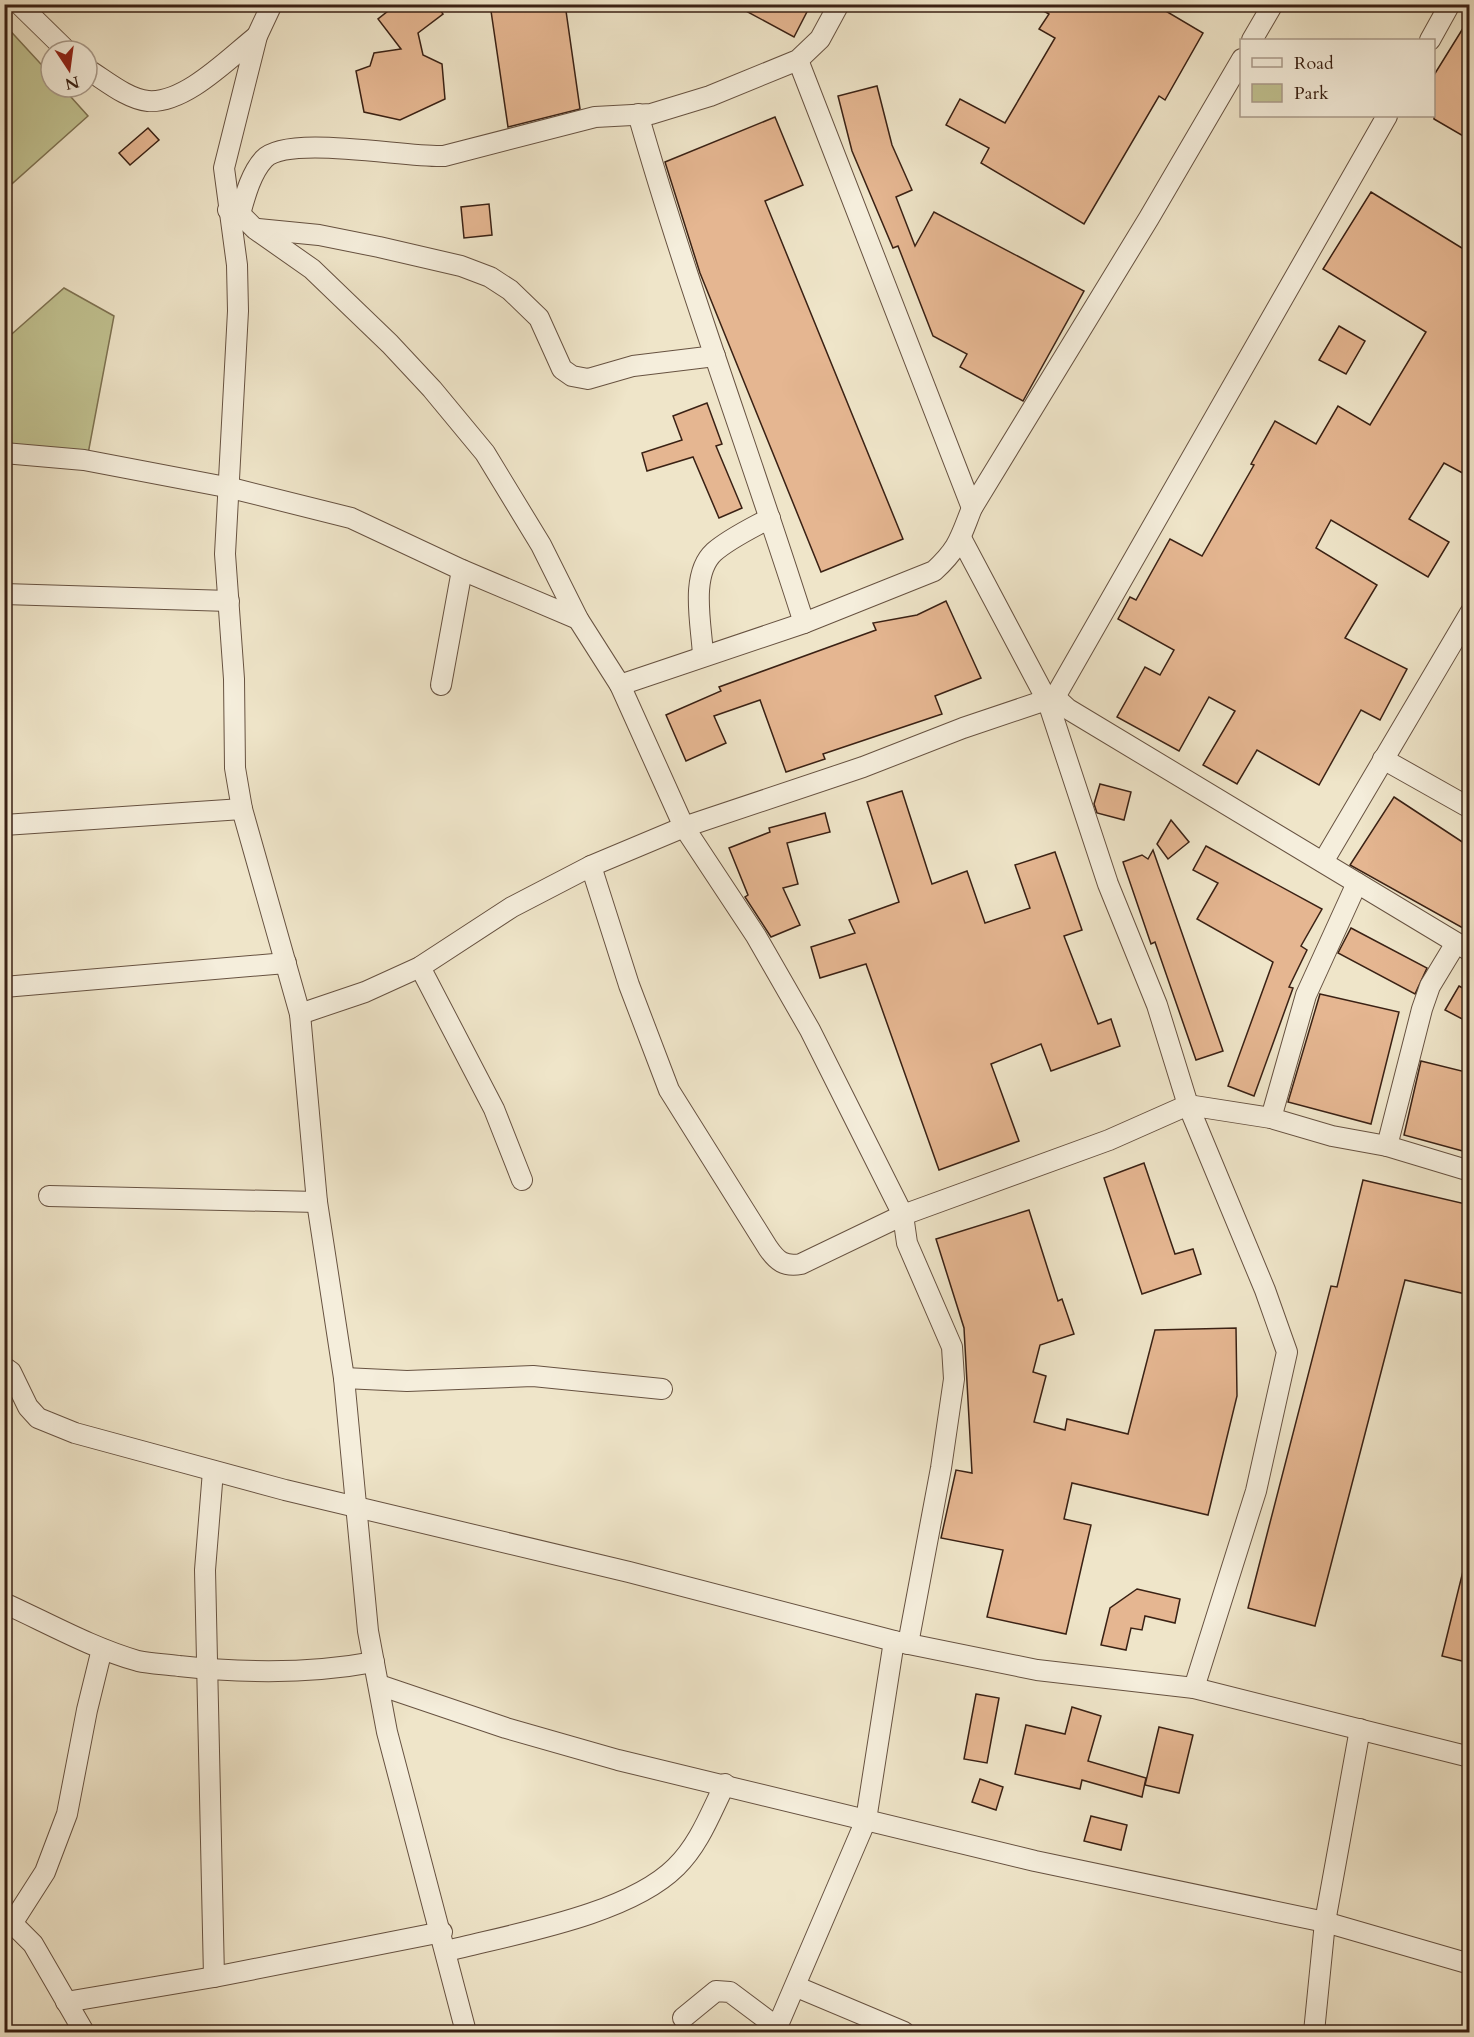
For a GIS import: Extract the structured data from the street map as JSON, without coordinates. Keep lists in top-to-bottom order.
{
  "legend": ["Road", "Park"],
  "north": "bottom"
}
